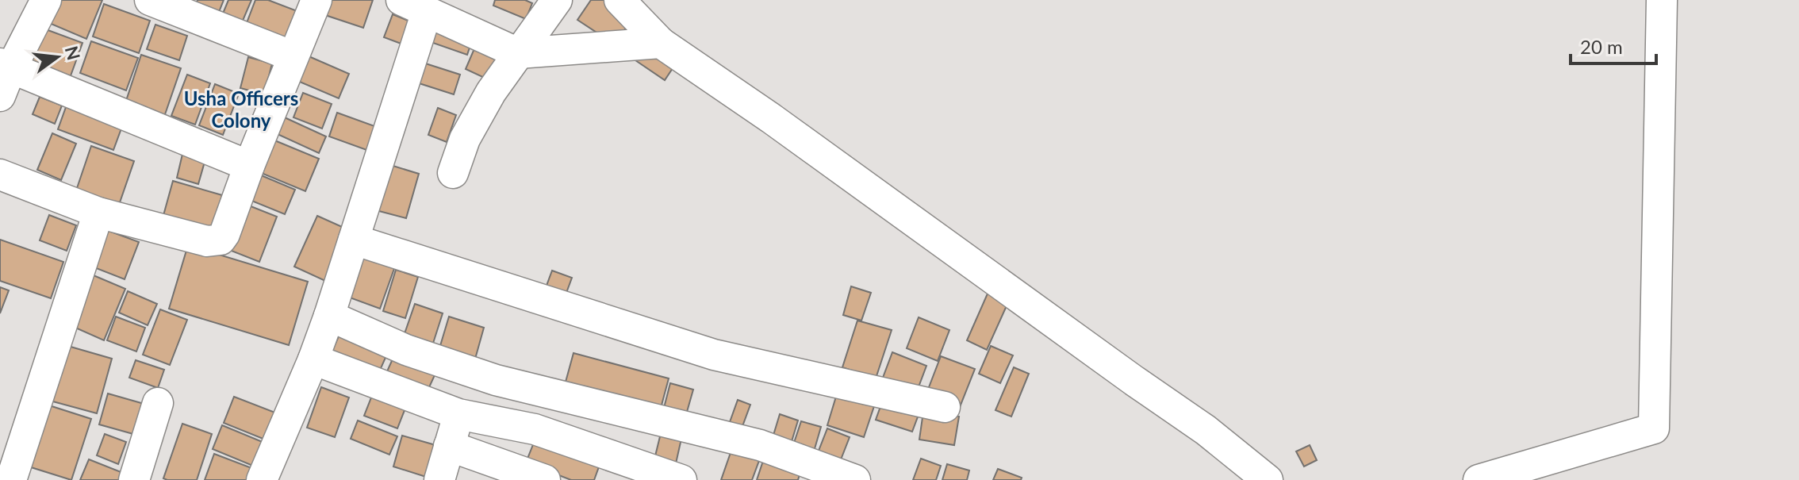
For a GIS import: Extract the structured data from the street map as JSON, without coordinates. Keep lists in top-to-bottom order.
{
  "districts": ["Usha Officers Colony"],
  "scale_bar": "20 m",
  "north": "right"
}
